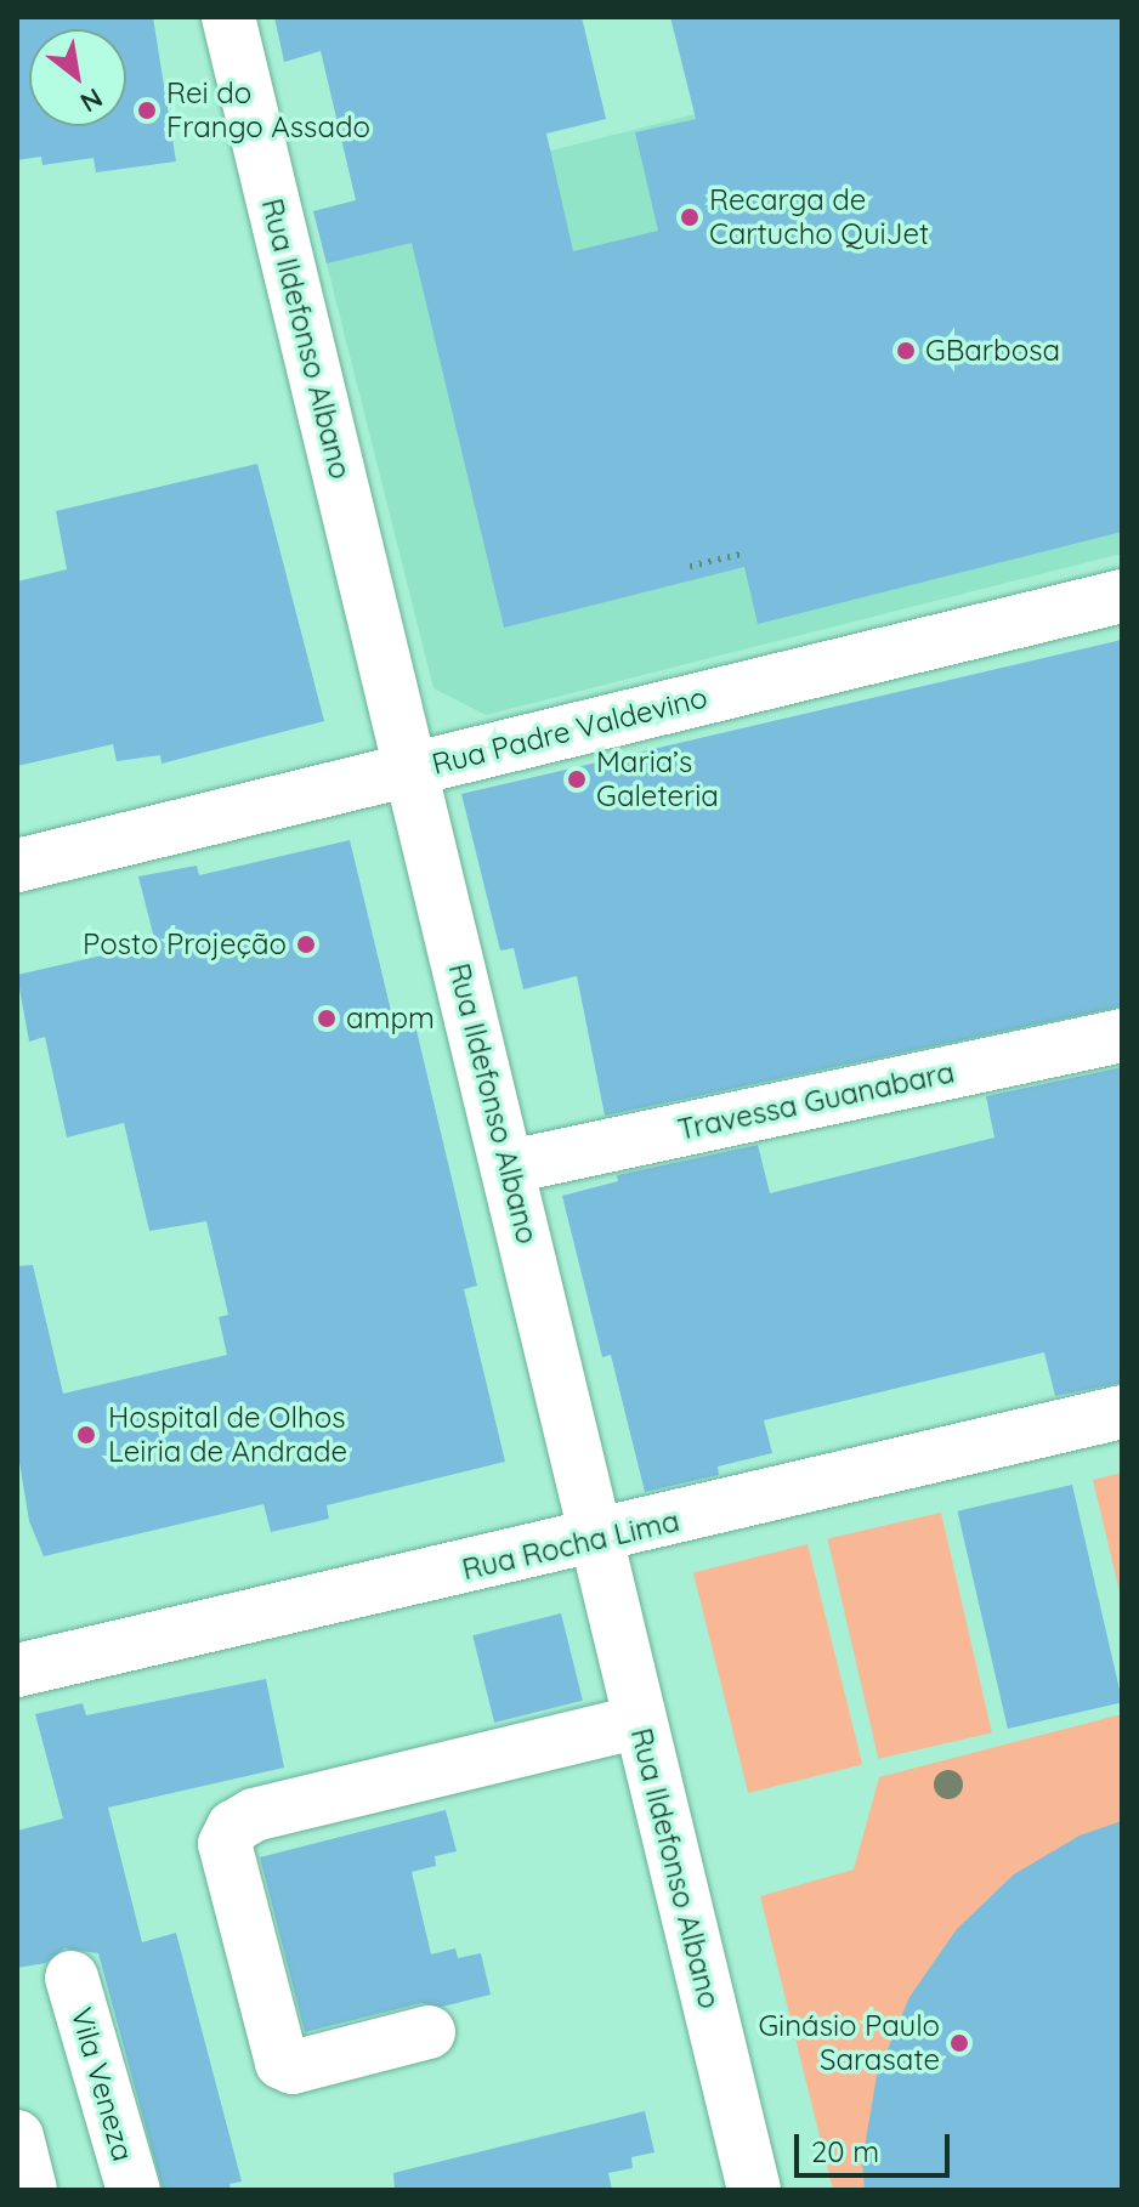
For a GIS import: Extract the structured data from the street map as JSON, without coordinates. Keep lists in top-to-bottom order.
{
  "streets": {
    "street": [
      "Rua Ildefonso Albano",
      "Rua Padre Valdevino",
      "Travessa Guanabara",
      "Rua Rocha Lima",
      "Vila Veneza"
    ]
  },
  "crossings": [
    ["Rua Ildefonso Albano", "Rua Padre Valdevino"],
    ["Rua Ildefonso Albano", "Travessa Guanabara"],
    ["Rua Ildefonso Albano", "Rua Rocha Lima"]
  ],
  "places": [
    "Rei do Frango Assado",
    "Recarga de Cartucho QuiJet",
    "GBarbosa",
    "Maria’s Galeteria",
    "Posto Projeção",
    "ampm",
    "Hospital de Olhos Leiria de Andrade",
    "Ginásio Paulo Sarasate"
  ],
  "scale_bar": "20 m",
  "north": "bottom right"
}
